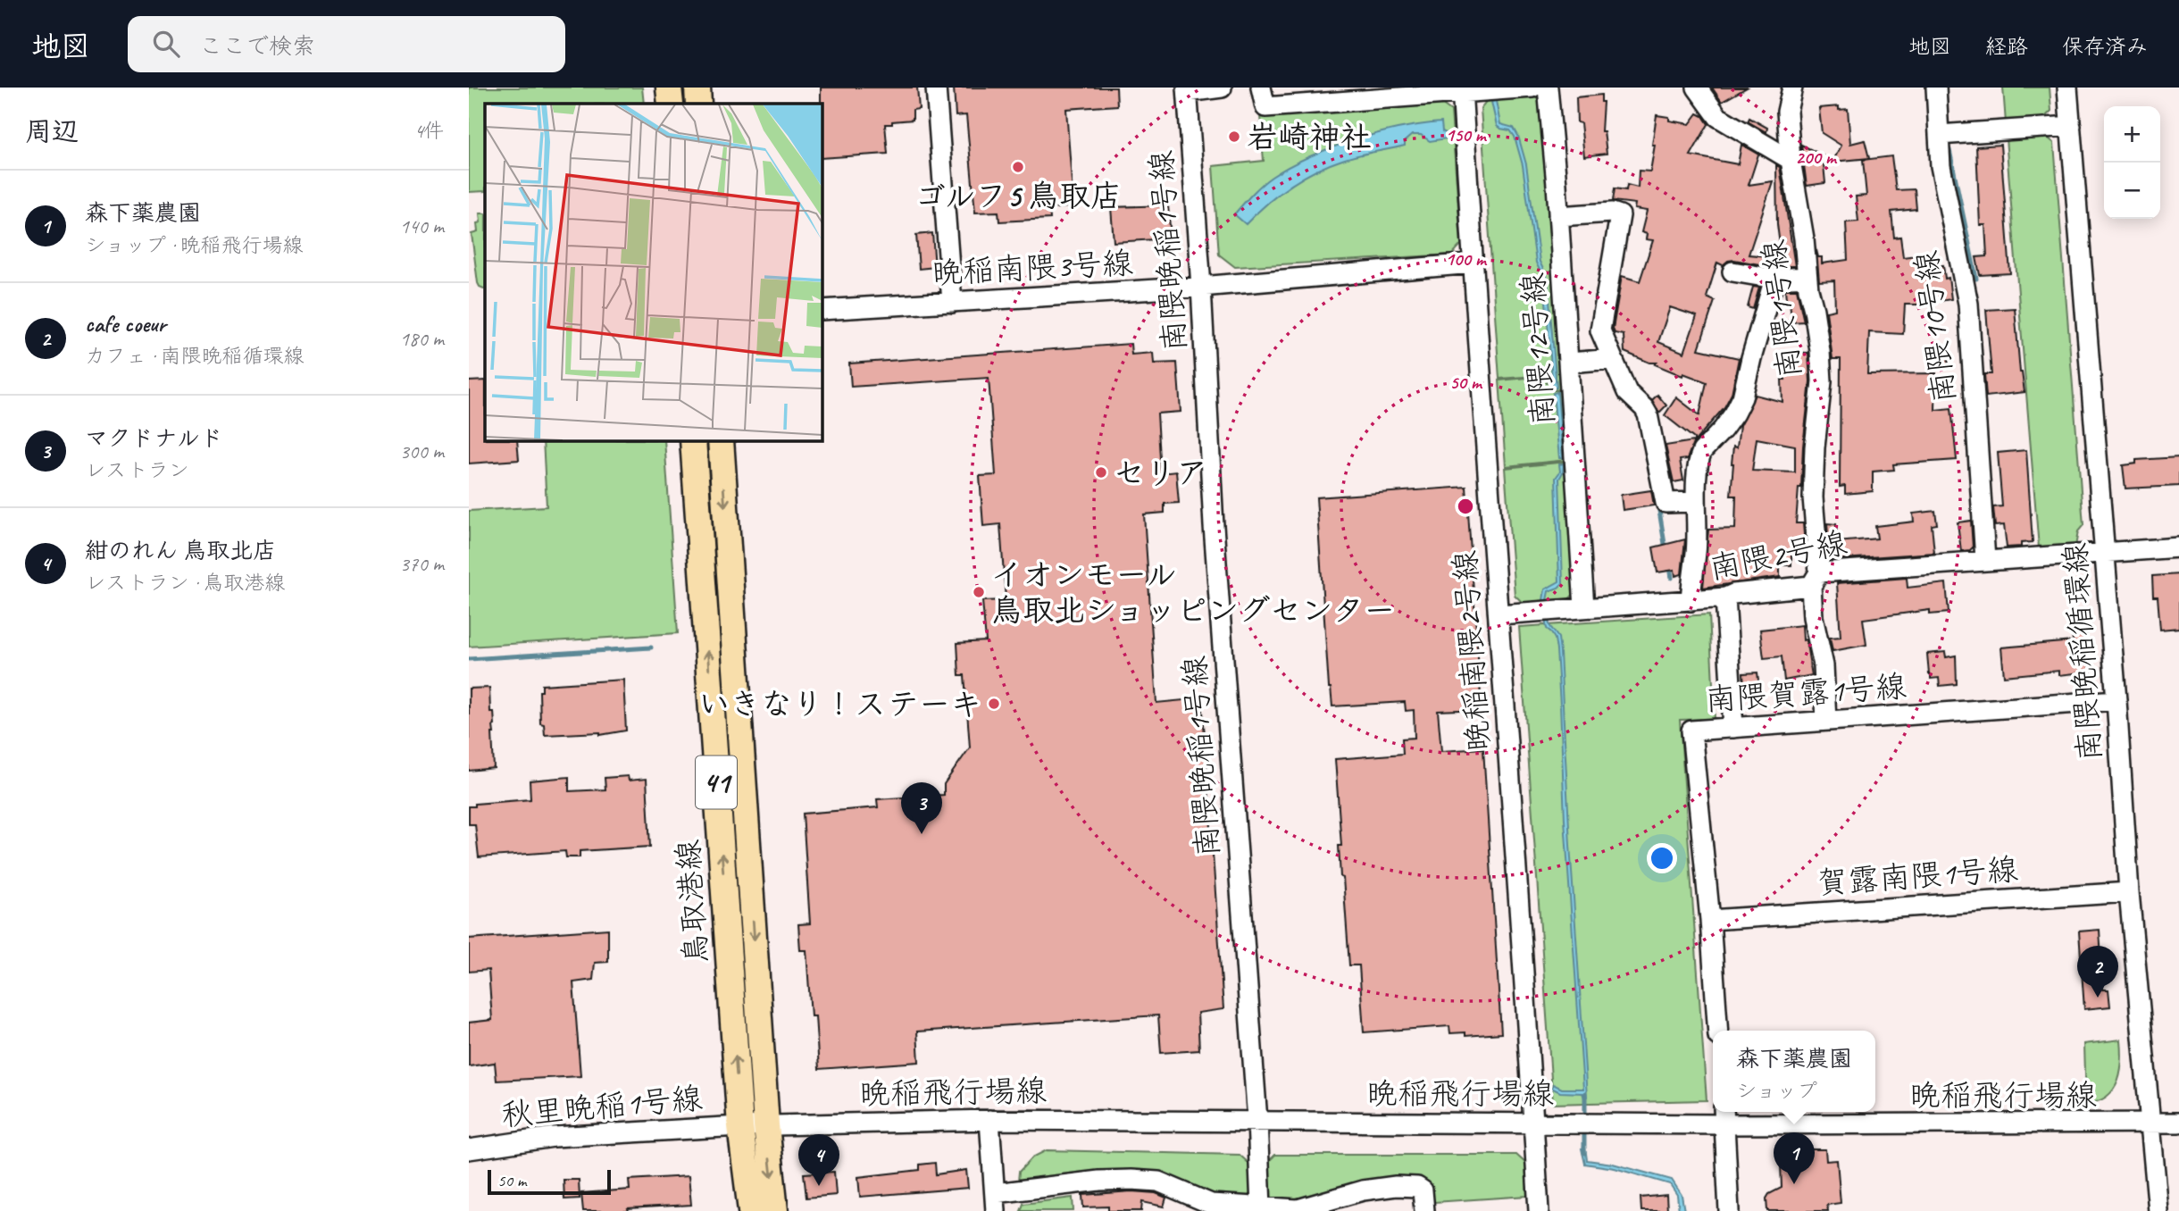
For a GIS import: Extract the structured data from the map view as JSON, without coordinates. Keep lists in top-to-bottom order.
{
  "streets": {
    "main road": ["41", "鳥取港線"],
    "street": [
      "南隈晩稲1号線",
      "晩稲南隈3号線",
      "南隈1号線",
      "南隈10号線",
      "南隈12号線",
      "南隈2号線",
      "晩稲南隈2号線",
      "南隈晩稲循環線",
      "南隈賀露1号線",
      "賀露南隈1号線",
      "晩稲飛行場線",
      "秋里晩稲1号線"
    ]
  },
  "crossings": [
    ["南隈晩稲1号線", "晩稲南隈3号線"],
    ["南隈晩稲1号線", "晩稲飛行場線"],
    ["晩稲南隈3号線", "晩稲南隈2号線"],
    ["南隈1号線", "南隈2号線"],
    ["南隈1号線", "南隈賀露1号線"],
    ["南隈10号線", "南隈2号線"],
    ["南隈12号線", "南隈2号線"],
    ["南隈2号線", "晩稲南隈2号線"],
    ["南隈2号線", "南隈晩稲循環線"],
    ["晩稲南隈2号線", "晩稲飛行場線"],
    ["南隈晩稲循環線", "南隈賀露1号線"],
    ["南隈晩稲循環線", "賀露南隈1号線"],
    ["南隈晩稲循環線", "晩稲飛行場線"],
    ["南隈賀露1号線", "賀露南隈1号線"],
    ["鳥取港線", "晩稲飛行場線"],
    ["鳥取港線", "秋里晩稲1号線"],
    ["晩稲飛行場線", "秋里晩稲1号線"]
  ],
  "places": [
    "岩崎神社",
    "ゴルフ5 鳥取店",
    "セリア",
    "イオンモール 鳥取北ショッピングセンター",
    "いきなり！ステーキ"
  ],
  "scale_bar": "50 m",
  "page": {
    "header": "地図",
    "search": "ここで検索",
    "nav": ["地図", "経路", "保存済み"],
    "heading": ["周辺", "4件"],
    "map_buttons": ["+", "−"],
    "list": [
      {
        "mark": "1",
        "name": "森下薬農園",
        "note": "ショップ · 晩稲飛行場線",
        "value": "140 m"
      },
      {
        "mark": "2",
        "name": "cafe coeur",
        "note": "カフェ · 南隈晩稲循環線",
        "value": "180 m"
      },
      {
        "mark": "3",
        "name": "マクドナルド",
        "note": "レストラン",
        "value": "300 m"
      },
      {
        "mark": "4",
        "name": "紺のれん 鳥取北店",
        "note": "レストラン · 鳥取港線",
        "value": "370 m"
      }
    ],
    "pins": [
      "3",
      "2",
      "1",
      "4"
    ],
    "popup": ["森下薬農園", "ショップ"],
    "scale": "50 m"
  },
  "rings": [
    "150 m",
    "200 m",
    "100 m",
    "50 m"
  ]
}
